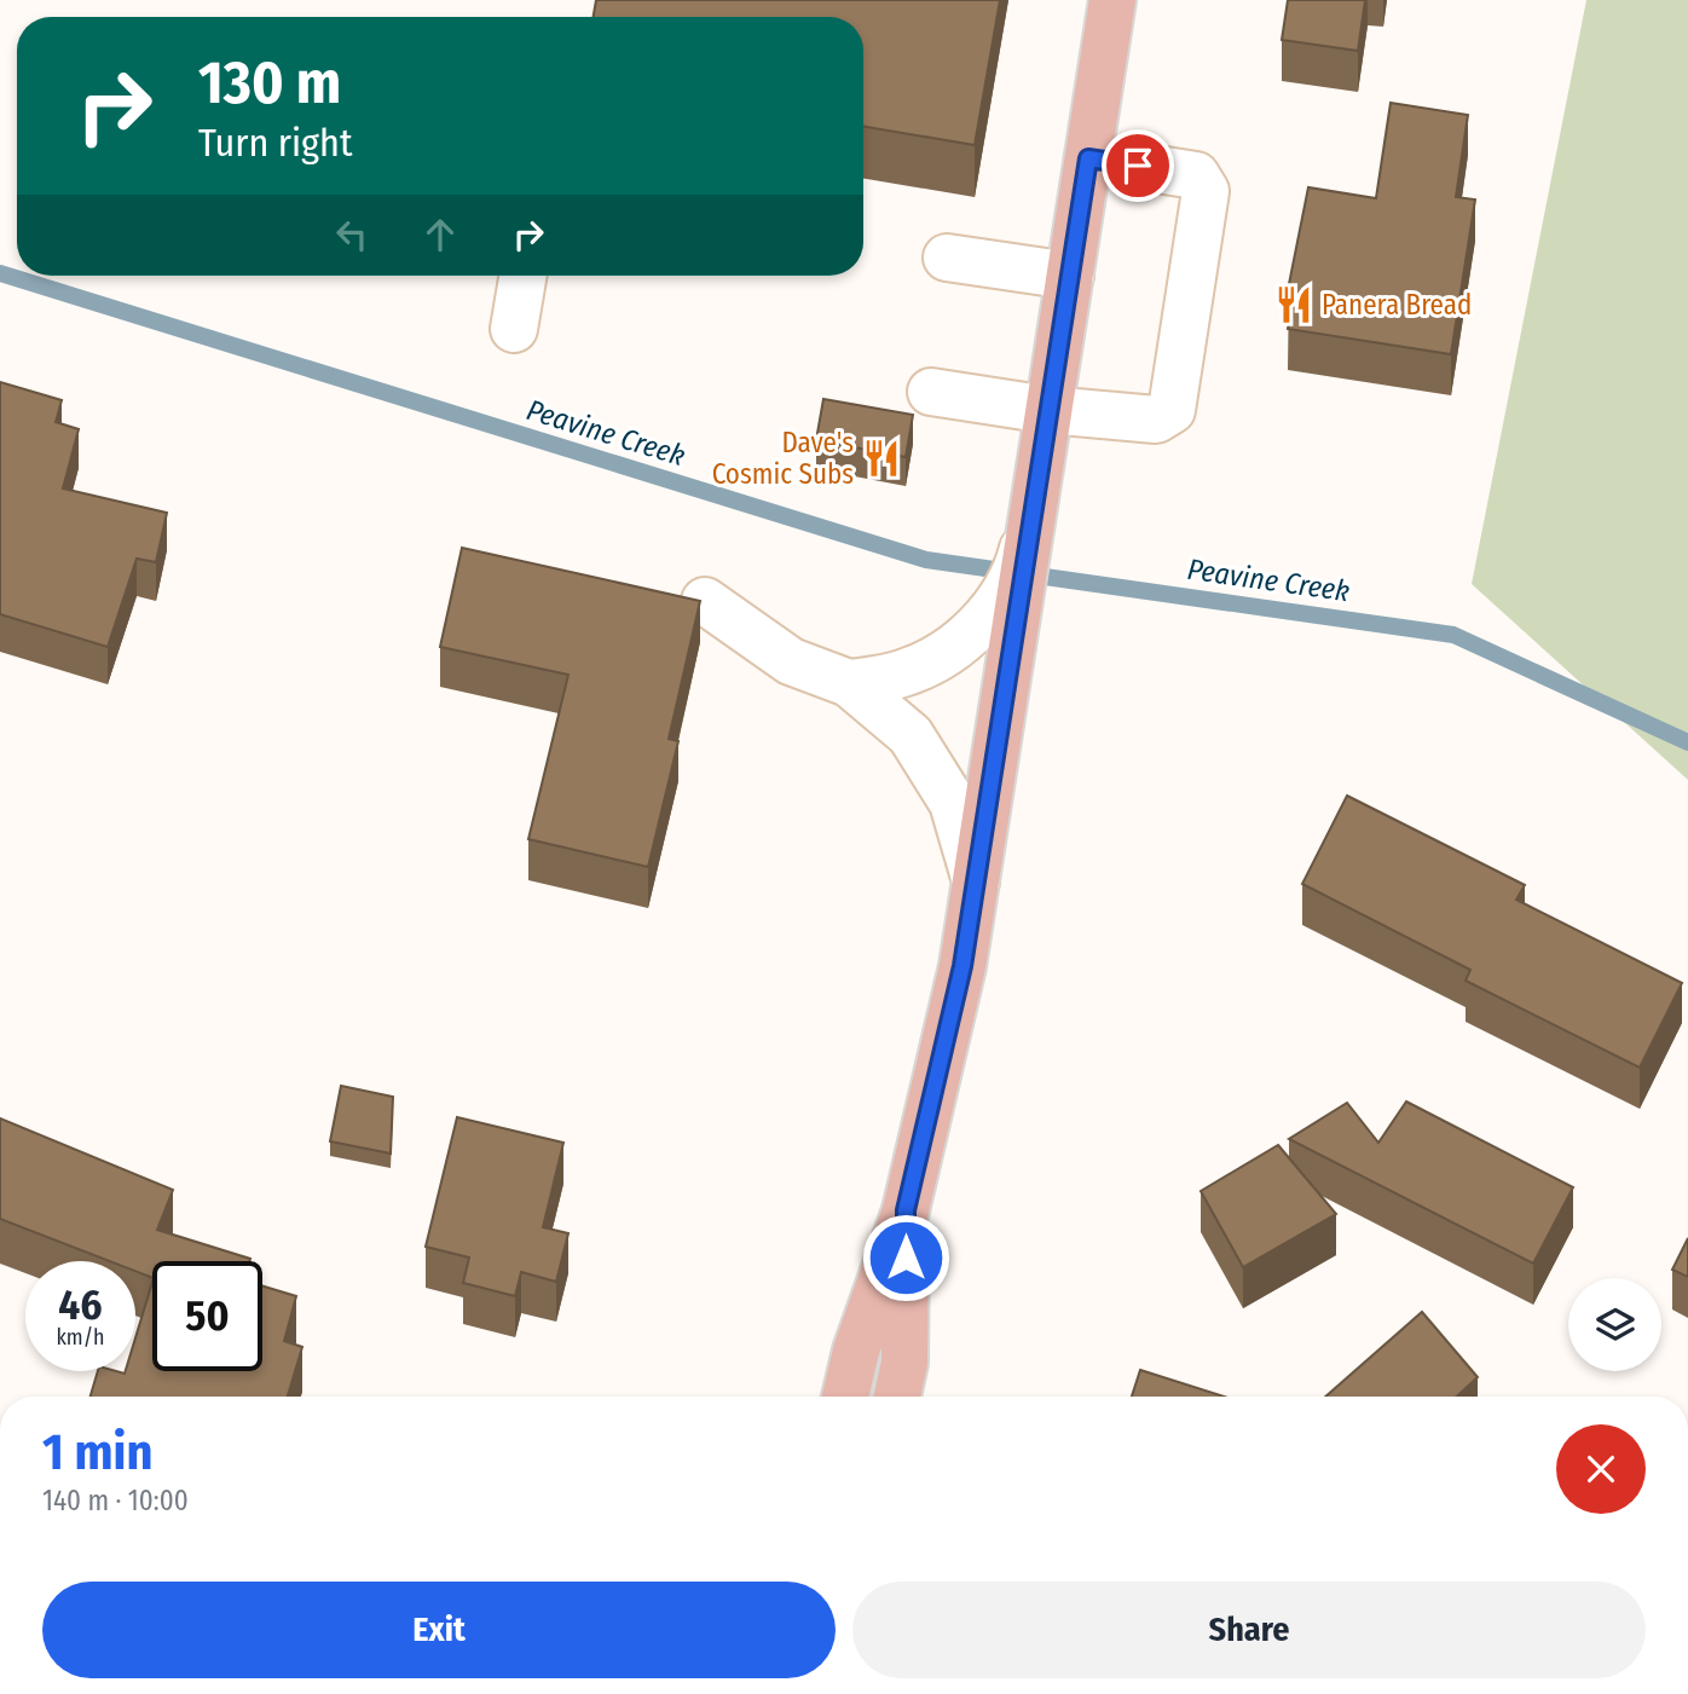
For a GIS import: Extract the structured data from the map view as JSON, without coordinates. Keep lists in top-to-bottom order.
{
  "water": ["Peavine Creek"],
  "places": {
    "restaurant": ["Panera Bread", "Dave's Cosmic Subs"]
  },
  "page": {
    "turn": ["130 m", "Turn right"],
    "speed": "46 km/h",
    "limit": "50",
    "heading": ["1 min", "140 m · 10:00"],
    "buttons": ["Exit", "Share"]
  }
}
